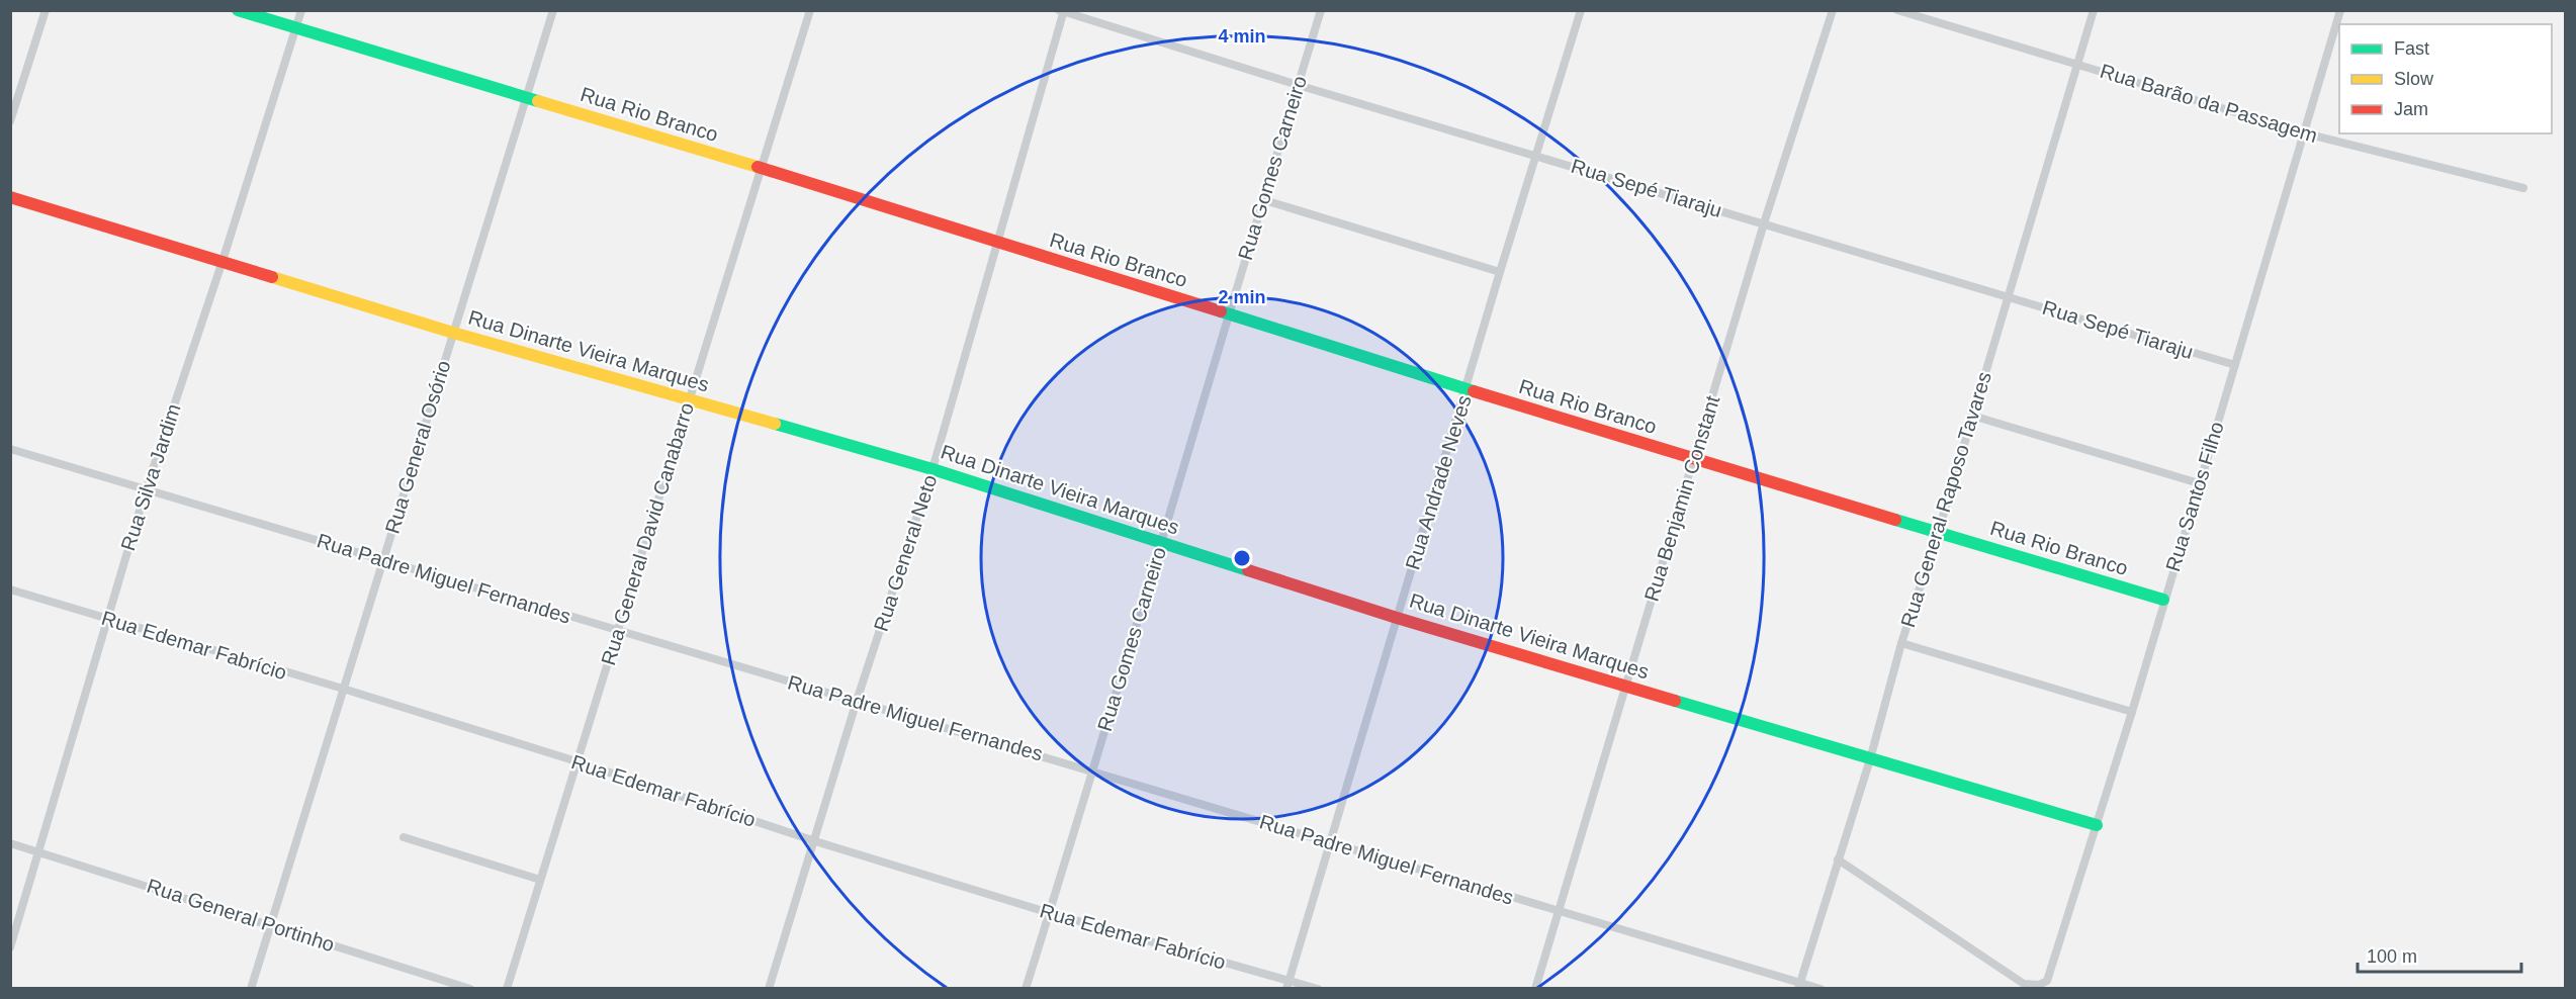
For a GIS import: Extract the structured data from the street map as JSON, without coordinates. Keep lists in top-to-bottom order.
{
  "streets": {
    "street": [
      "Rua Barão da Passagem",
      "Rua Rio Branco",
      "Rua Gomes Carneiro",
      "Rua Sepé Tiaraju",
      "Rua Dinarte Vieira Marques",
      "Rua General Osório",
      "Rua Silva Jardim",
      "Rua Andrade Neves",
      "Rua Santos Filho",
      "Rua Benjamin Constant",
      "Rua General Raposo Tavares",
      "Rua General David Canabarro",
      "Rua General Neto",
      "Rua Padre Miguel Fernandes",
      "Rua Edemar Fabrício",
      "Rua General Portinho"
    ]
  },
  "crossings": [
    ["Rua Barão da Passagem", "Rua Santos Filho"],
    ["Rua Barão da Passagem", "Rua General Raposo Tavares"],
    ["Rua Rio Branco", "Rua Gomes Carneiro"],
    ["Rua Rio Branco", "Rua General Osório"],
    ["Rua Rio Branco", "Rua Silva Jardim"],
    ["Rua Rio Branco", "Rua Andrade Neves"],
    ["Rua Rio Branco", "Rua Santos Filho"],
    ["Rua Rio Branco", "Rua Benjamin Constant"],
    ["Rua Rio Branco", "Rua General Raposo Tavares"],
    ["Rua Rio Branco", "Rua General David Canabarro"],
    ["Rua Rio Branco", "Rua General Neto"],
    ["Rua Gomes Carneiro", "Rua Sepé Tiaraju"],
    ["Rua Gomes Carneiro", "Rua Dinarte Vieira Marques"],
    ["Rua Gomes Carneiro", "Rua Padre Miguel Fernandes"],
    ["Rua Gomes Carneiro", "Rua Edemar Fabrício"],
    ["Rua Sepé Tiaraju", "Rua Andrade Neves"],
    ["Rua Sepé Tiaraju", "Rua Santos Filho"],
    ["Rua Sepé Tiaraju", "Rua Benjamin Constant"],
    ["Rua Sepé Tiaraju", "Rua General Raposo Tavares"],
    ["Rua Sepé Tiaraju", "Rua General Neto"],
    ["Rua Dinarte Vieira Marques", "Rua General Osório"],
    ["Rua Dinarte Vieira Marques", "Rua Silva Jardim"],
    ["Rua Dinarte Vieira Marques", "Rua Andrade Neves"],
    ["Rua Dinarte Vieira Marques", "Rua Santos Filho"],
    ["Rua Dinarte Vieira Marques", "Rua Benjamin Constant"],
    ["Rua Dinarte Vieira Marques", "Rua General Raposo Tavares"],
    ["Rua Dinarte Vieira Marques", "Rua General David Canabarro"],
    ["Rua Dinarte Vieira Marques", "Rua General Neto"],
    ["Rua General Osório", "Rua Padre Miguel Fernandes"],
    ["Rua General Osório", "Rua Edemar Fabrício"],
    ["Rua General Osório", "Rua General Portinho"],
    ["Rua Silva Jardim", "Rua Padre Miguel Fernandes"],
    ["Rua Silva Jardim", "Rua Edemar Fabrício"],
    ["Rua Silva Jardim", "Rua General Portinho"],
    ["Rua Andrade Neves", "Rua Padre Miguel Fernandes"],
    ["Rua Andrade Neves", "Rua Edemar Fabrício"],
    ["Rua Santos Filho", "Rua General Raposo Tavares"],
    ["Rua Benjamin Constant", "Rua Padre Miguel Fernandes"],
    ["Rua General Raposo Tavares", "Rua Padre Miguel Fernandes"],
    ["Rua General David Canabarro", "Rua Padre Miguel Fernandes"],
    ["Rua General David Canabarro", "Rua Edemar Fabrício"],
    ["Rua General Neto", "Rua Padre Miguel Fernandes"],
    ["Rua General Neto", "Rua Edemar Fabrício"]
  ],
  "legend": ["Fast", "Slow", "Jam"],
  "scale_bar": "100 m",
  "rings": ["4 min", "2 min"]
}
